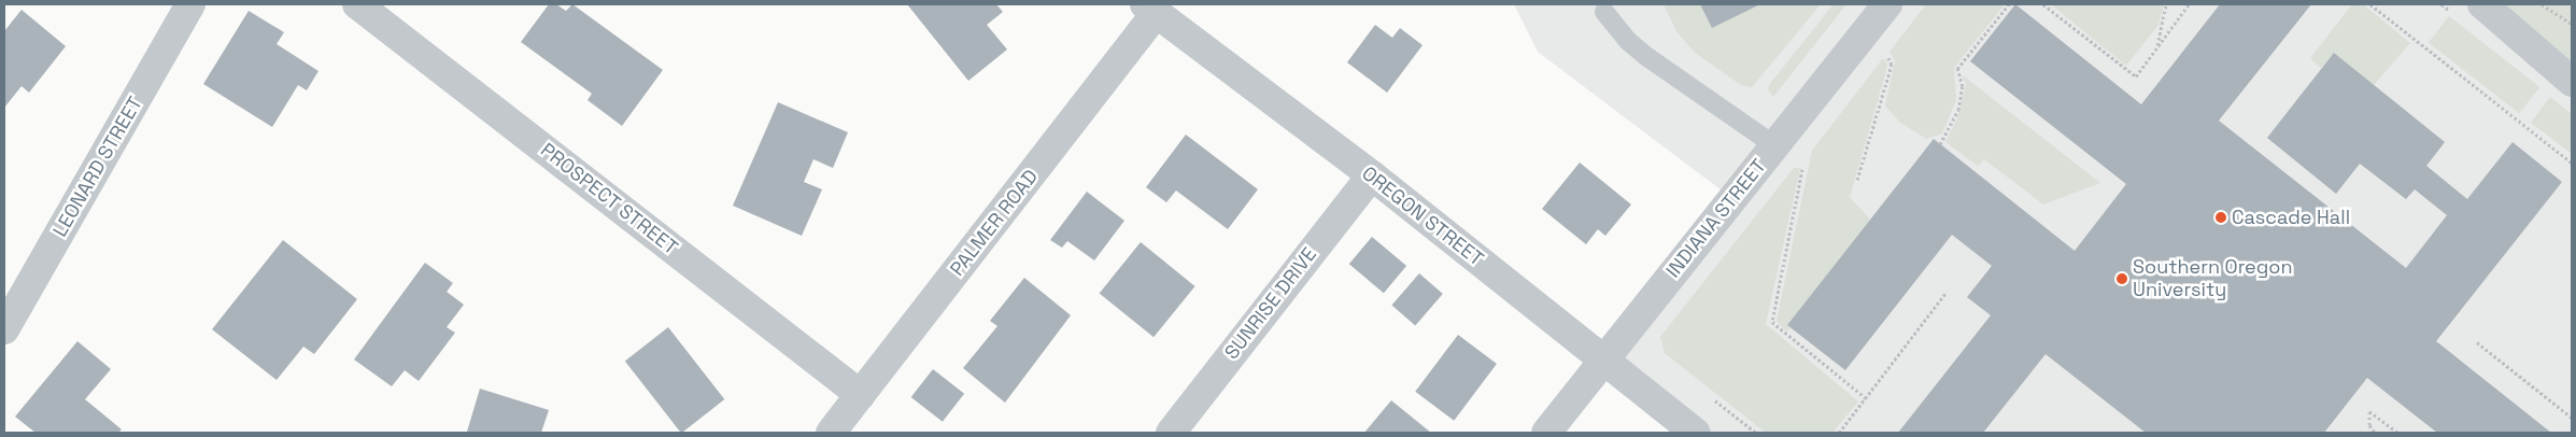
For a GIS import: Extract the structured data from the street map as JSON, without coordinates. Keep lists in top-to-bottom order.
{
  "streets": {
    "street": [
      "LEONARD STREET",
      "PROSPECT STREET",
      "OREGON STREET",
      "INDIANA STREET",
      "PALMER ROAD",
      "SUNRISE DRIVE"
    ]
  },
  "crossings": [
    ["PROSPECT STREET", "PALMER ROAD"],
    ["OREGON STREET", "INDIANA STREET"],
    ["OREGON STREET", "PALMER ROAD"],
    ["OREGON STREET", "SUNRISE DRIVE"]
  ],
  "places": ["Cascade Hall", "Southern Oregon University"]
}
